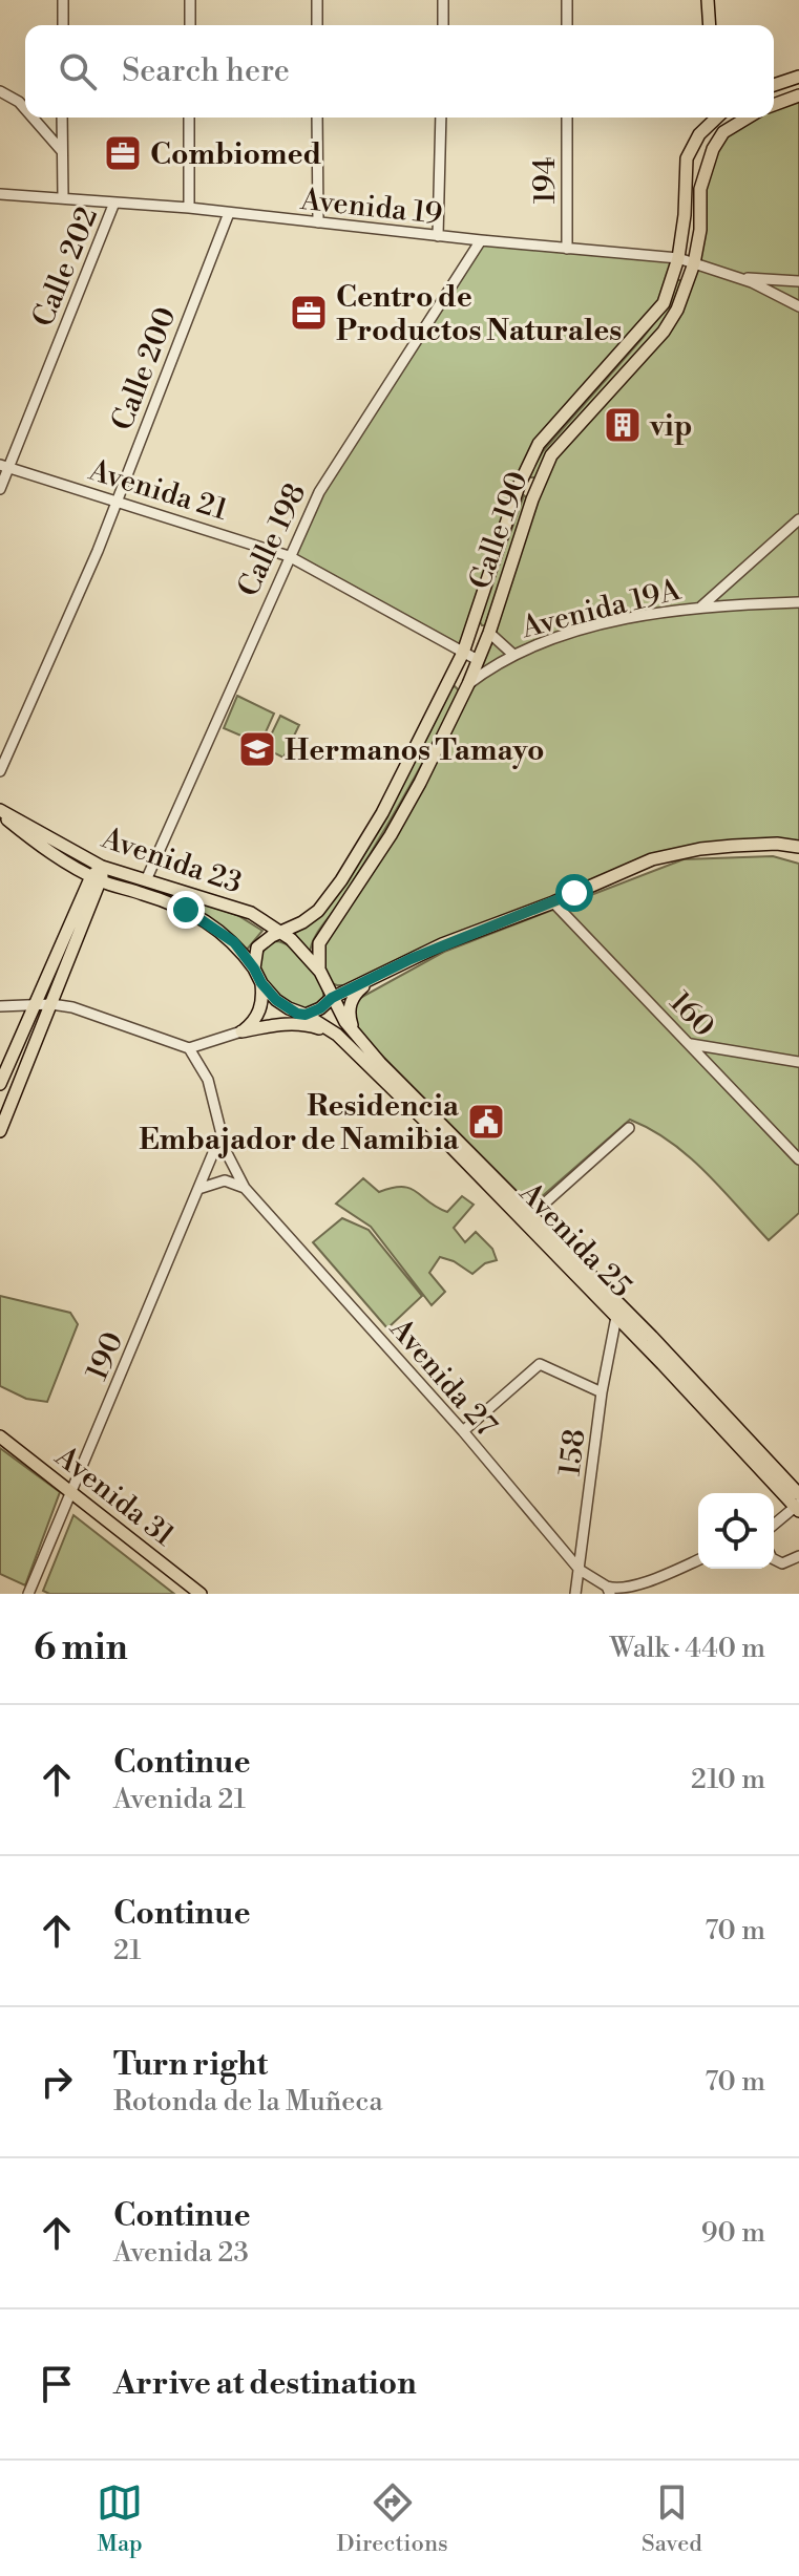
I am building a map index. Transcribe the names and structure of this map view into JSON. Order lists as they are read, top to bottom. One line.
{"streets":{"main road":["Calle 190","Avenida 23","Avenida 25","Avenida 31"],"street":["194","Avenida 19","Calle 202","Calle 200","Avenida 21","Calle 198","Avenida 19A","160","190","Avenida 27","158"]},"crossings":[["194","Avenida 19"],["Avenida 19","Calle 202"],["Avenida 19","Calle 200"],["Avenida 19","Calle 190"],["Avenida 19","Calle 198"],["Calle 202","Avenida 21"],["Calle 200","Avenida 21"],["Avenida 21","Calle 190"],["Avenida 21","Calle 198"],["Calle 190","Avenida 19A"],["Calle 190","Avenida 23"],["Calle 190","Avenida 25"],["Calle 198","Avenida 23"],["Avenida 23","Avenida 25"],["Avenida 25","158"],["190","Avenida 27"],["190","Avenida 31"],["Avenida 27","158"]],"places":{"office":["Combiomed","Centro de Productos Naturales"],"building":["vip"],"school or university":["Hermanos Tamayo"],"public building":["Residencia Embajador de Namibia"]},"page":{"search":"Search here","heading":["6 min","Walk · 440 m"],"list":[["Continue","Avenida 21","210 m"],["Continue","21","70 m"],["Turn right","Rotonda de la Muñeca","70 m"],["Continue","Avenida 23","90 m"],"Arrive at destination"],"nav":["Map","Directions","Saved"]}}
